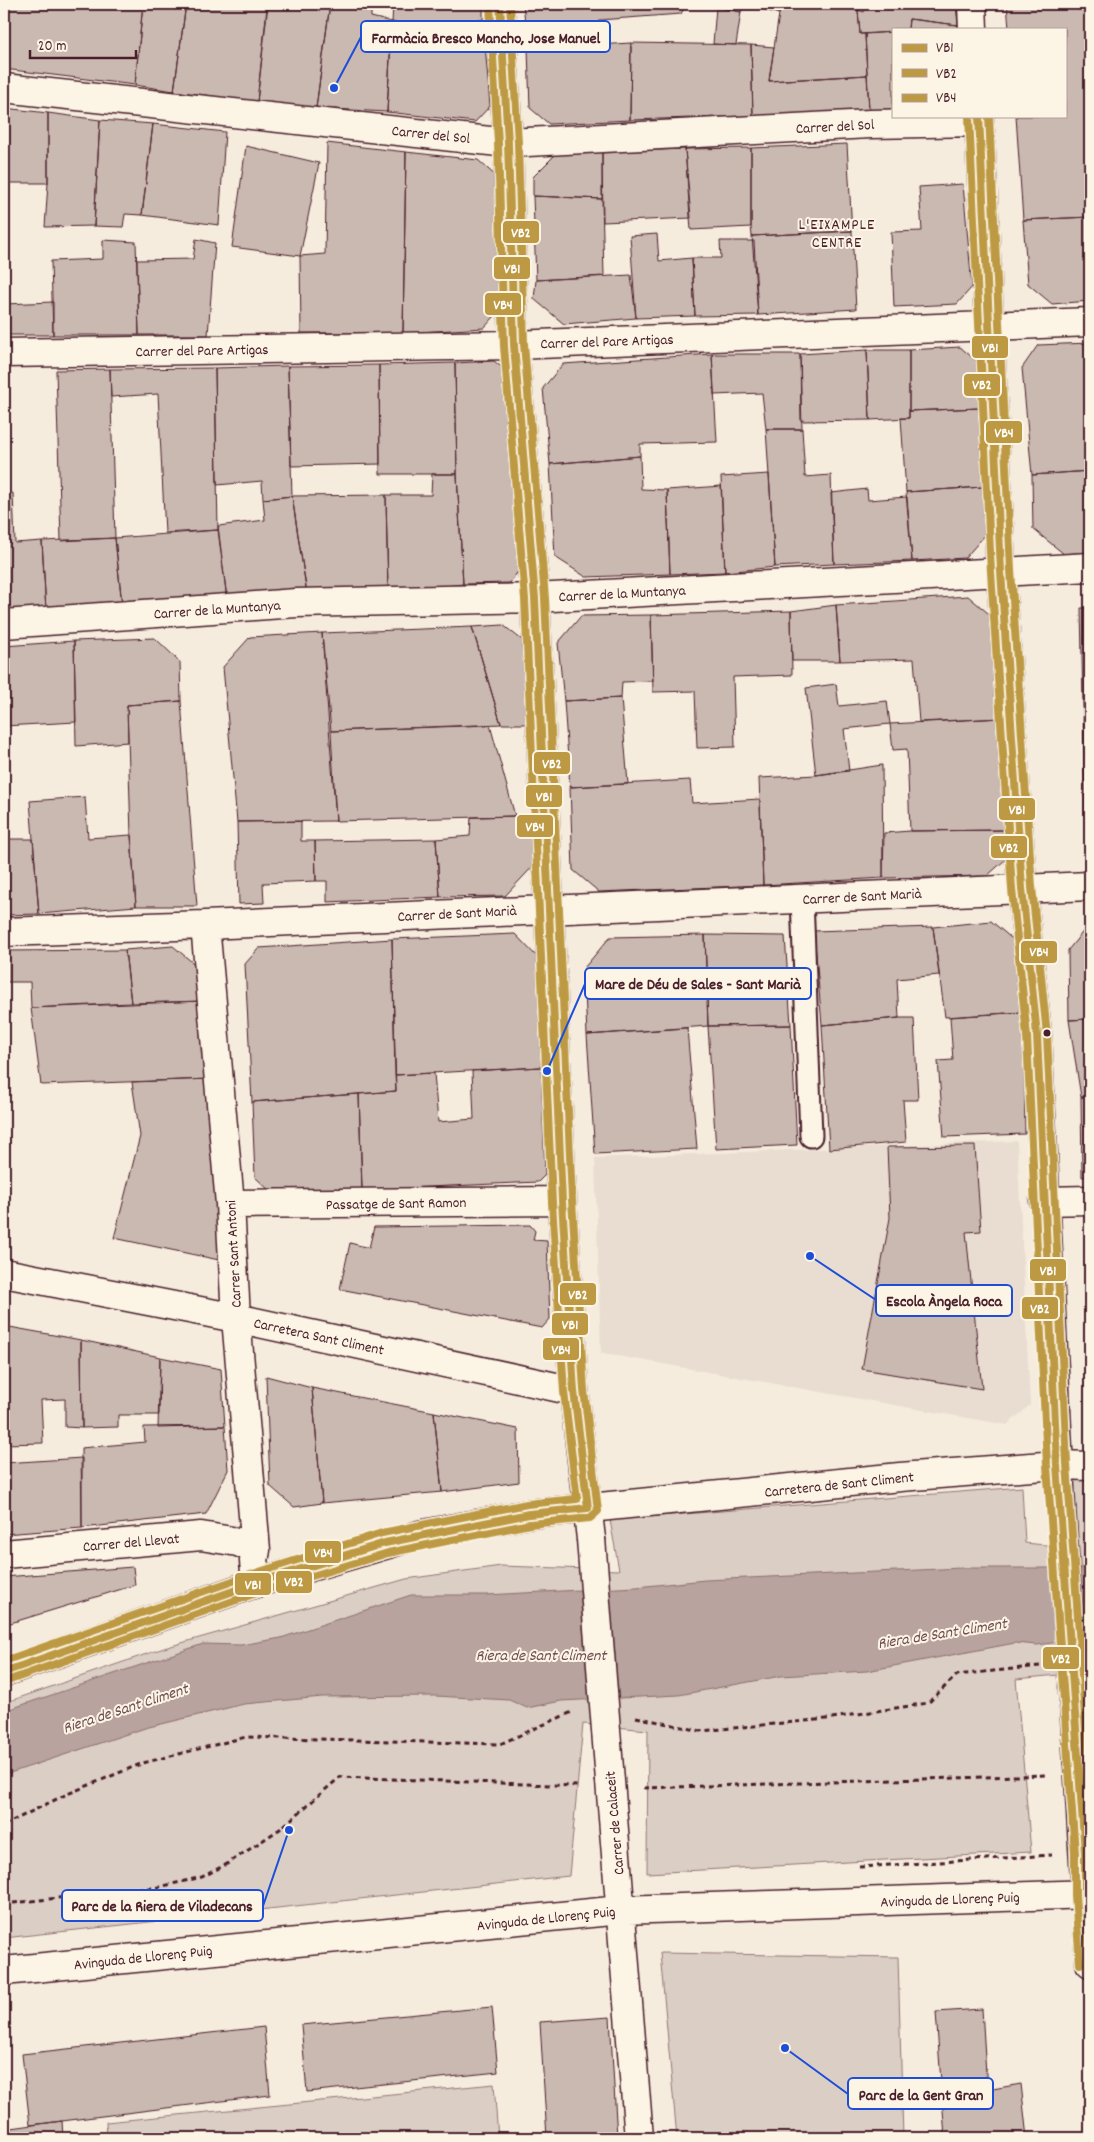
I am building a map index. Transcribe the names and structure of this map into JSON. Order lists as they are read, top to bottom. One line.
{"streets":{"street":["Carrer del Sol","Carrer del Pare Artigas","Carrer de la Muntanya","Carrer de Sant Marià","Passatge de Sant Ramon","Carrer Sant Antoni","Carretera Sant Climent","Carretera de Sant Climent","Carrer del Llevat","Carrer de Calaceit","Avinguda de Llorenç Puig"]},"crossings":[["Carrer del Sol","Carrer de Calaceit"],["Carrer del Pare Artigas","Carrer de Calaceit"],["Carrer de la Muntanya","Carrer de Calaceit"],["Carrer de Sant Marià","Carrer Sant Antoni"],["Carrer de Sant Marià","Carrer de Calaceit"],["Passatge de Sant Ramon","Carrer Sant Antoni"],["Passatge de Sant Ramon","Carrer de Calaceit"],["Carrer Sant Antoni","Carretera Sant Climent"],["Carrer Sant Antoni","Carretera de Sant Climent"],["Carrer Sant Antoni","Carrer del Llevat"],["Carretera Sant Climent","Carrer de Calaceit"],["Carretera de Sant Climent","Carrer de Calaceit"],["Carrer de Calaceit","Avinguda de Llorenç Puig"]],"districts":["L'EIXAMPLE CENTRE"],"water":["Riera de Sant Climent"],"places":["Farmàcia Bresco Mancho, Jose Manuel","Mare de Déu de Sales - Sant Marià","Escola Àngela Roca","Parc de la Riera de Viladecans","Parc de la Gent Gran"],"lines":["transit line VB1","transit line VB2","transit line VB4"],"legend":["VB1","VB2","VB4"],"scale_bar":"20 m"}
